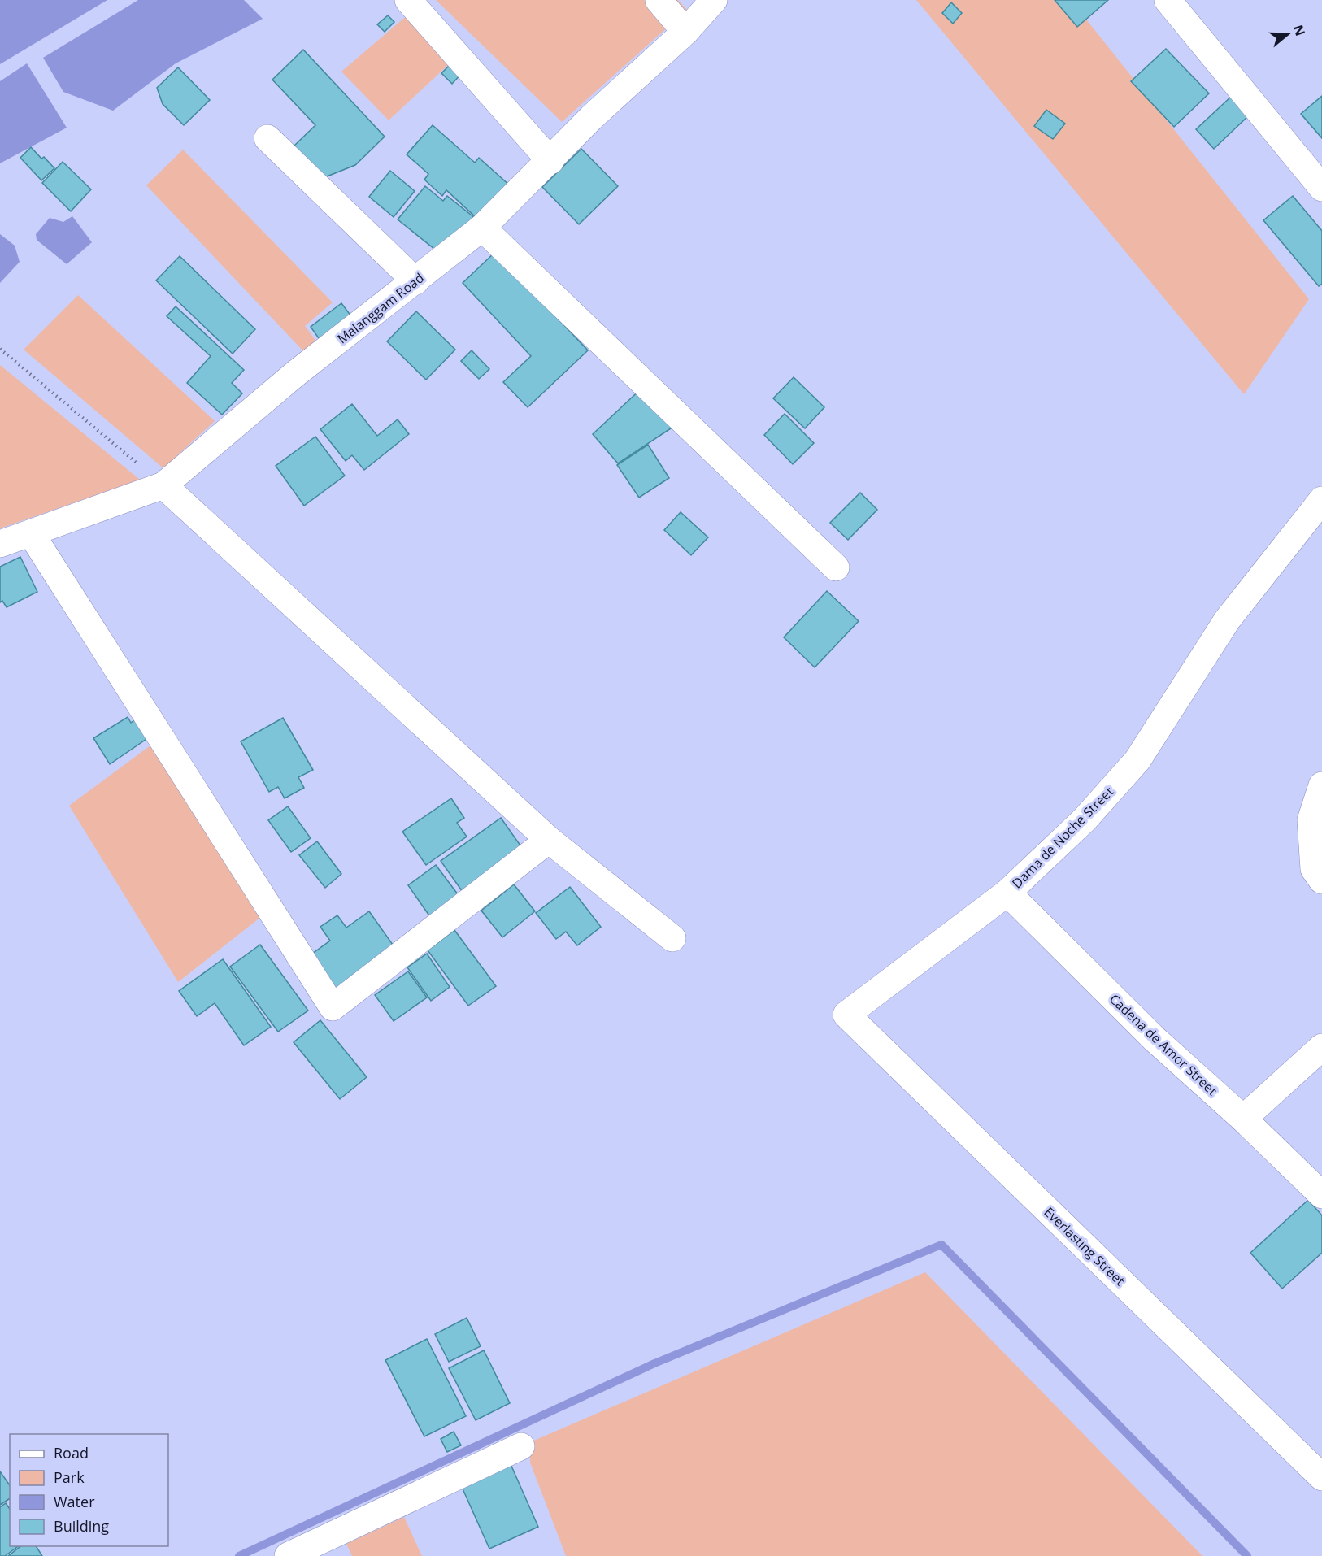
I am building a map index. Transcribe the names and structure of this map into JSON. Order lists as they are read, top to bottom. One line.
{"streets":{"street":["Malanggam Road","Dama de Noche Street","Cadena de Amor Street","Everlasting Street"]},"crossings":[["Dama de Noche Street","Cadena de Amor Street"],["Dama de Noche Street","Everlasting Street"]],"legend":["Road","Park","Water","Building"],"north":"right"}
